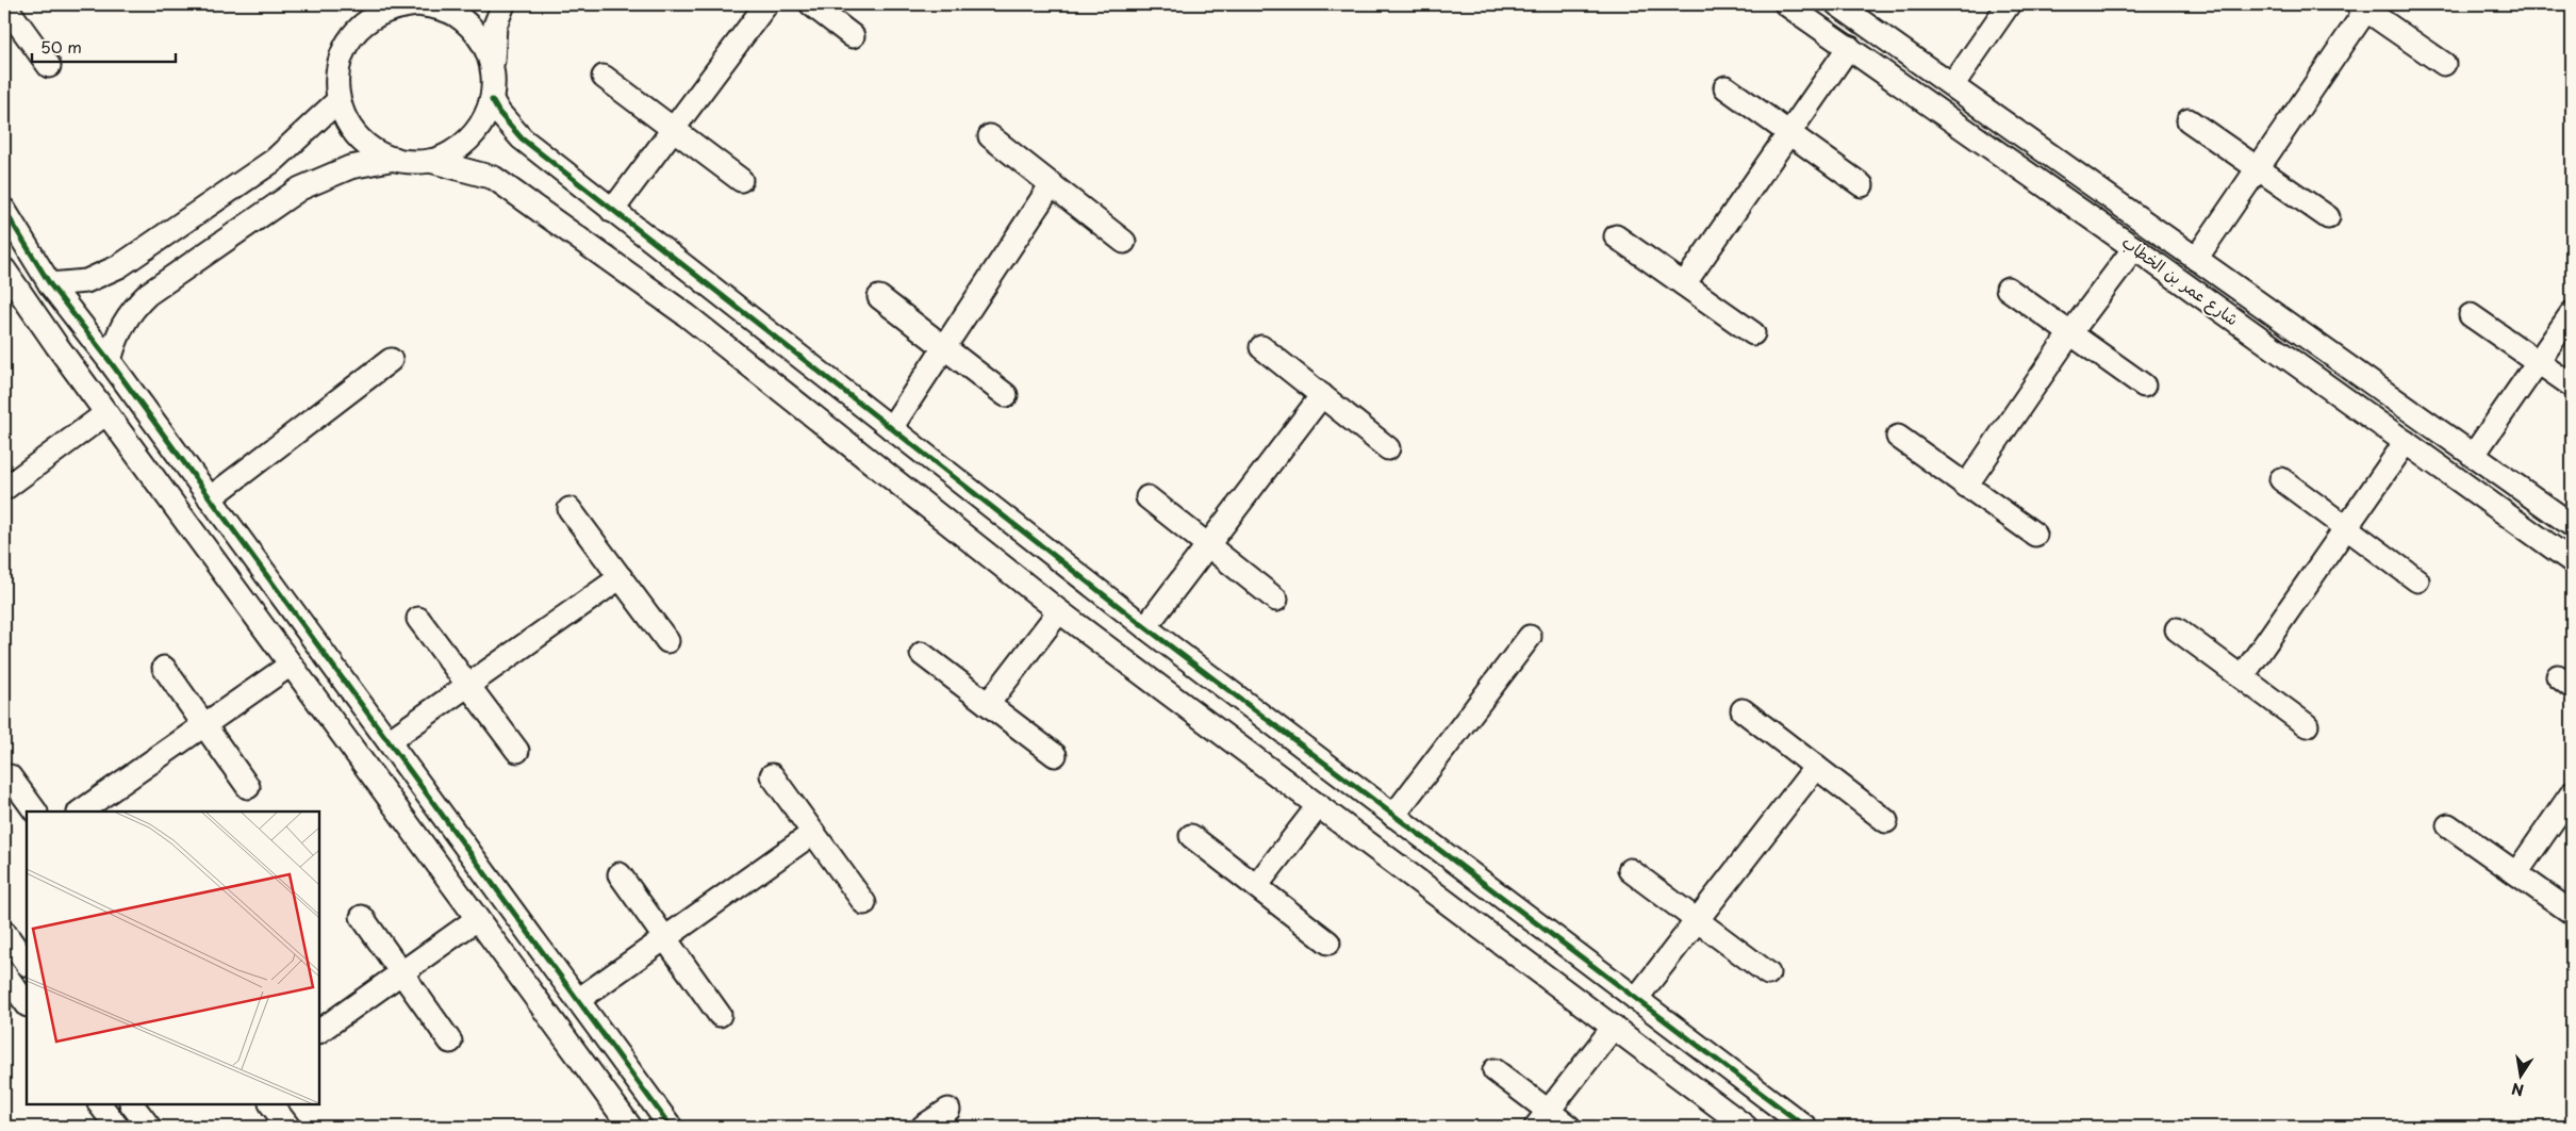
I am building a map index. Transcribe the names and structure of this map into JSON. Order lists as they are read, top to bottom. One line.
{"streets":{"street":["شارع عمر بن الخطاب"]},"scale_bar":"50 m","north":"bottom"}
